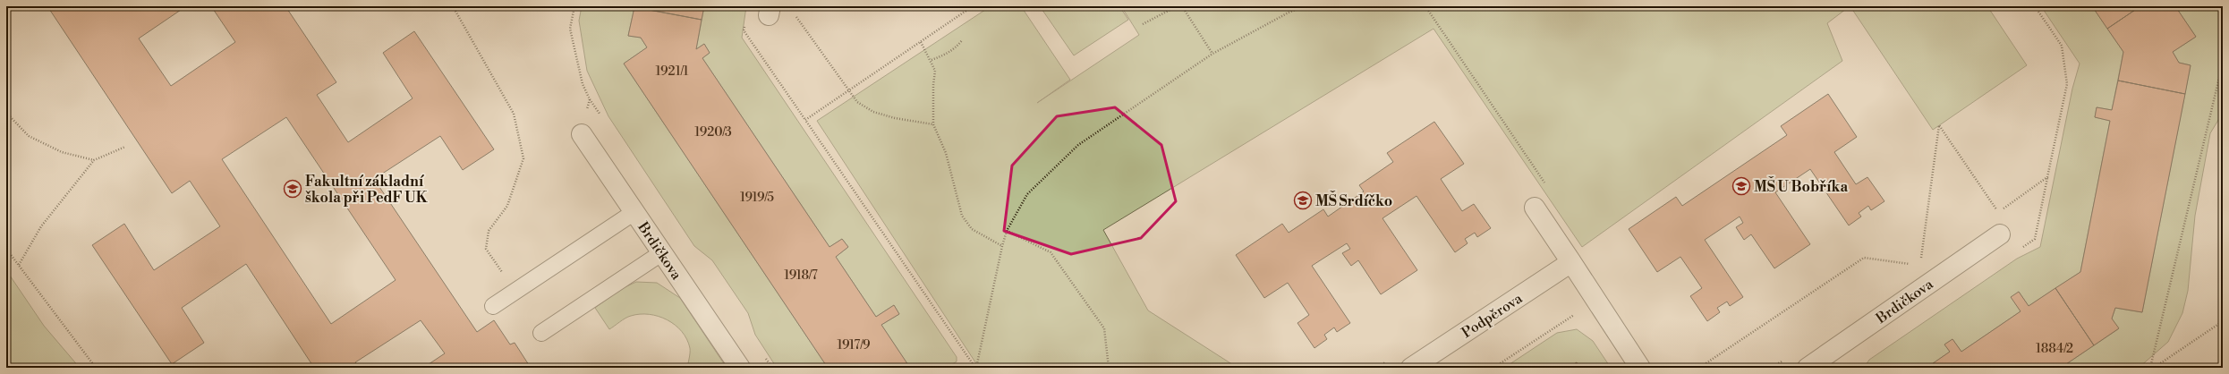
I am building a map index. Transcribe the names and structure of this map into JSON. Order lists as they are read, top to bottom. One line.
{"streets":{"street":["Brdičkova","Podpěrova"]},"places":{"school or university":["MŠ U Bobříka","Fakultní základní škola při PedF UK","MŠ Srdíčko"]},"house_numbers":["1921/1","1920/3","1919/5","1918/7","1917/9","1884/2"]}
